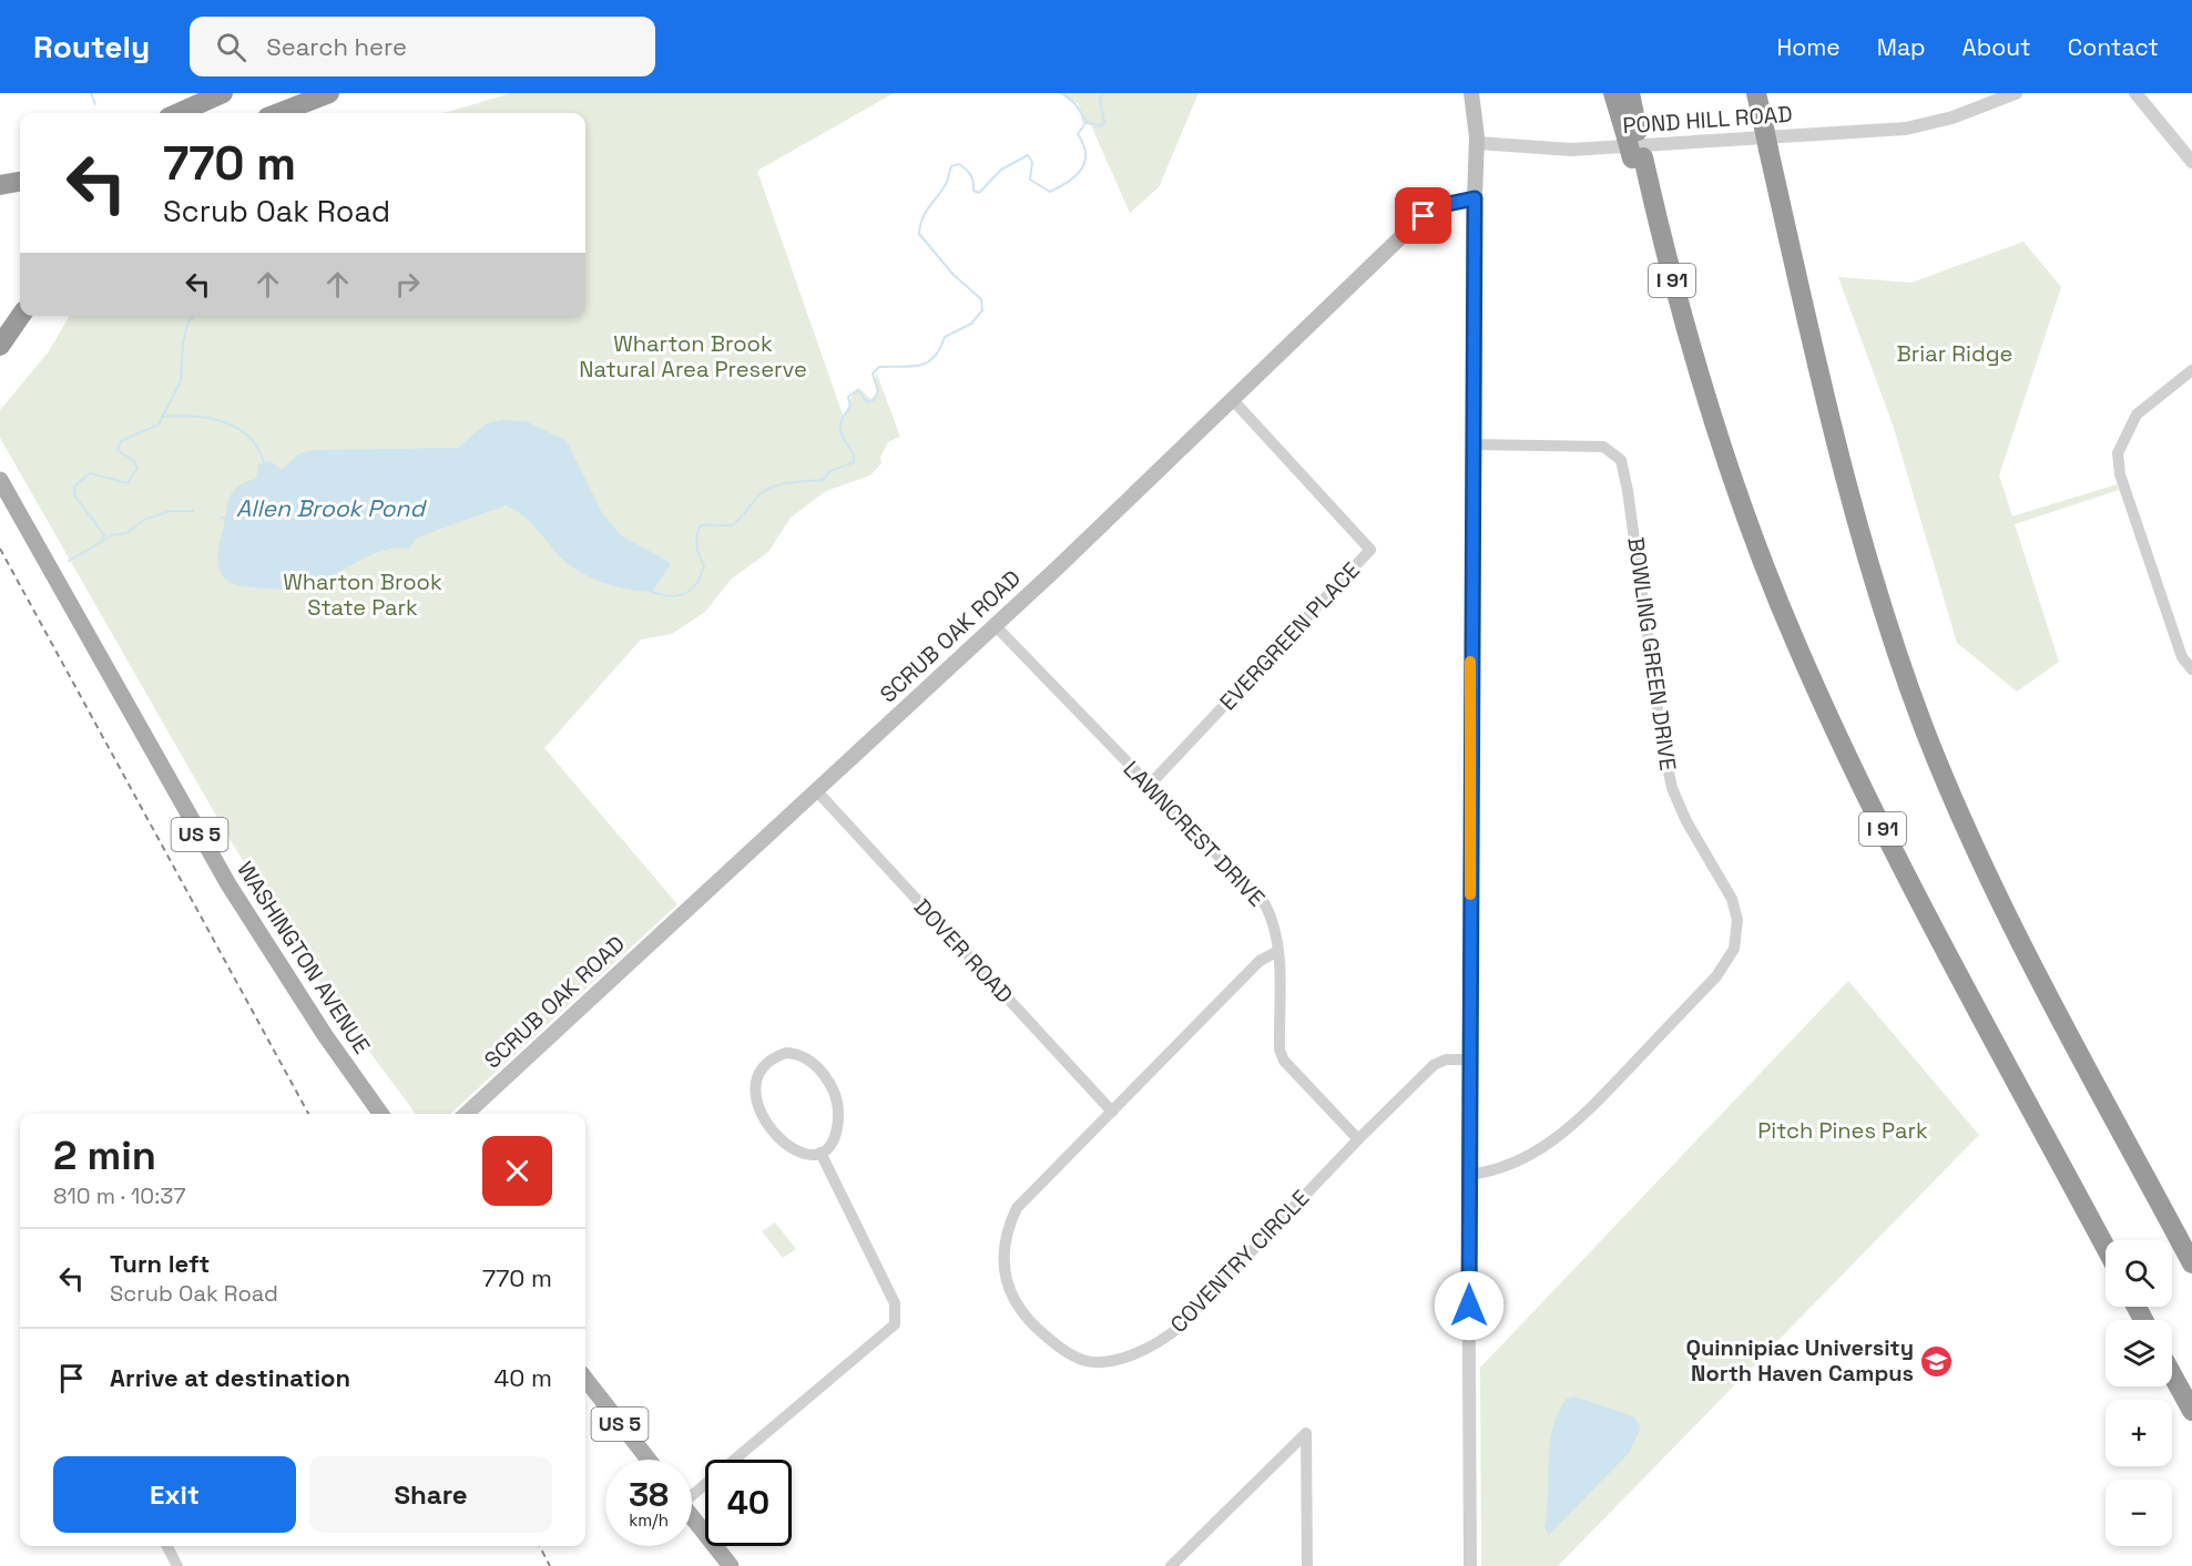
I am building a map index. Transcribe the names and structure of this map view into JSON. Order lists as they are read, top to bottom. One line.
{"streets":{"highway":["I 91"],"main road":["SCRUB OAK ROAD","US 5","WASHINGTON AVENUE"],"street":["POND HILL ROAD","EVERGREEN PLACE","BOWLING GREEN DRIVE","LAWNCREST DRIVE","DOVER ROAD","COVENTRY CIRCLE"]},"crossings":[["SCRUB OAK ROAD","EVERGREEN PLACE"],["SCRUB OAK ROAD","LAWNCREST DRIVE"],["SCRUB OAK ROAD","DOVER ROAD"],["EVERGREEN PLACE","LAWNCREST DRIVE"],["LAWNCREST DRIVE","COVENTRY CIRCLE"],["DOVER ROAD","COVENTRY CIRCLE"]],"water":["Allen Brook Pond"],"parks":["Wharton Brook Natural Area Preserve","Briar Ridge","Wharton Brook State Park","Pitch Pines Park"],"places":{"school or university":["Quinnipiac University North Haven Campus"]},"page":{"header":"Routely","search":"Search here","nav":["Home","Map","About","Contact"],"turn":["770 m","Scrub Oak Road"],"heading":["2 min","810 m · 10:37"],"list":[{"name":"Turn left","note":"Scrub Oak Road","value":"770 m"},{"name":"Arrive at destination","value":"40 m"}],"map_buttons":["+","−"],"buttons":["Exit","Share"],"speed":"38 km/h","limit":"40"}}
